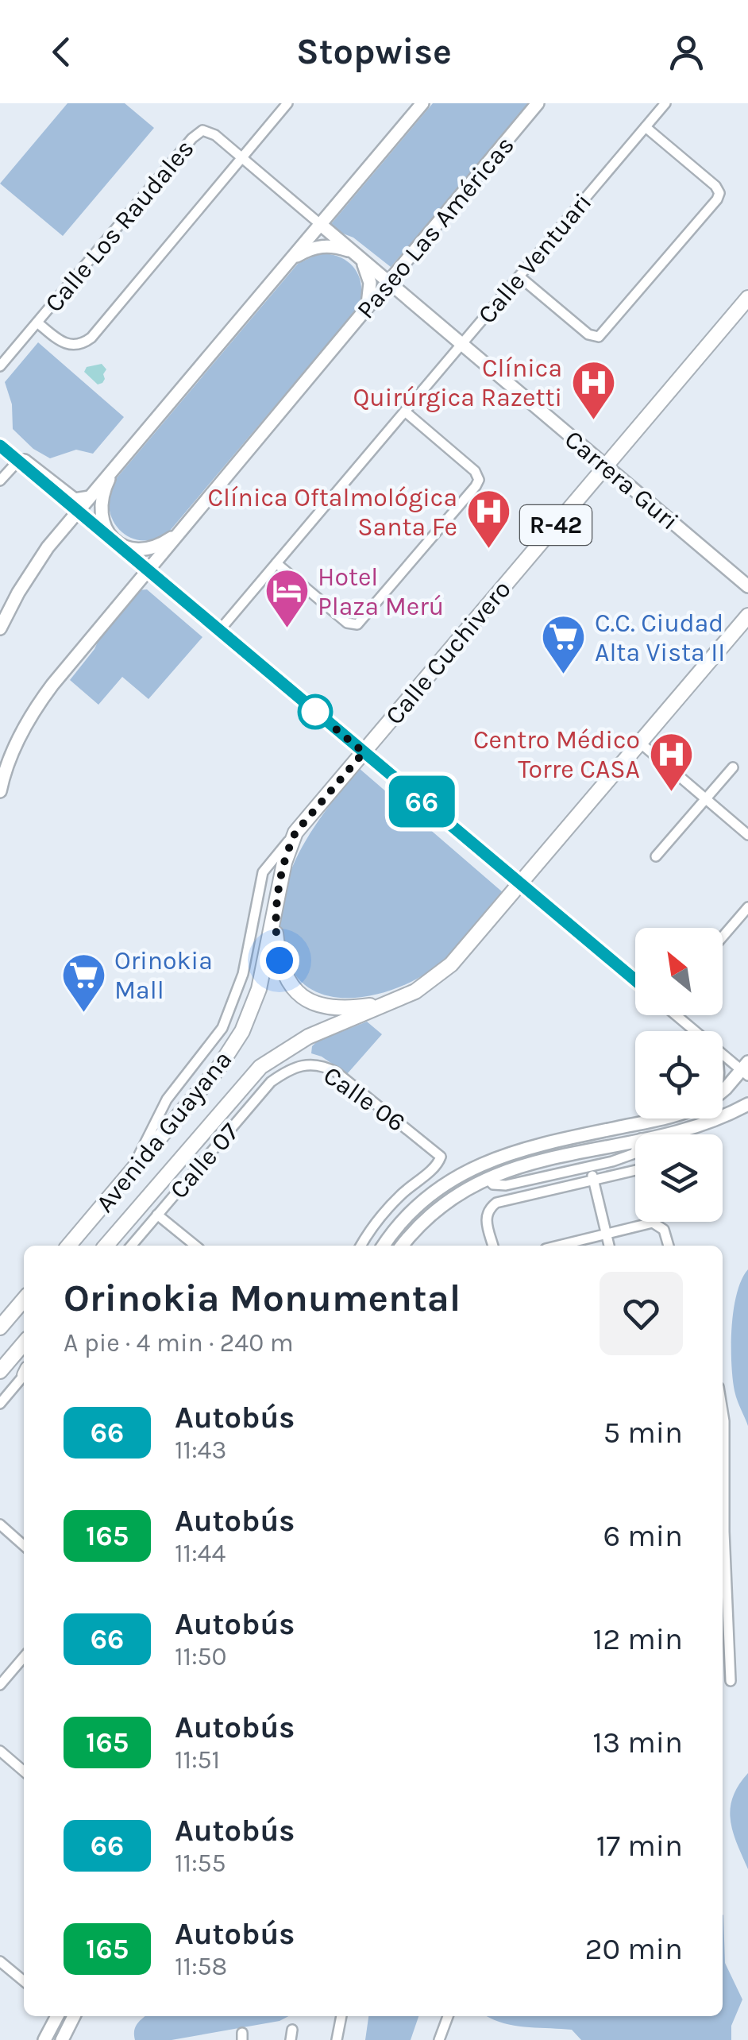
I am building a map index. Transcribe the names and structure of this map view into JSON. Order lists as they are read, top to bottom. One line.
{"streets":{"main road":["Paseo Las Américas","Carrera Guri","R-42","Calle Cuchivero","Avenida Guayana"],"street":["Calle Los Raudales","Calle Ventuari","Calle 06","Calle 07"]},"crossings":[["Calle Los Raudales","Carrera Guri"],["Paseo Las Américas","Carrera Guri"],["Calle Ventuari","Carrera Guri"],["Carrera Guri","Calle Cuchivero"],["Calle Cuchivero","Avenida Guayana"],["Calle 06","Calle 07"]],"places":{"hospital":["Clínica Quirúrgica Razetti","Clínica Oftalmológica Santa Fe","Centro Médico Torre CASA"],"hotel":["Hotel Plaza Merú"],"supermarket":["C.C. Ciudad Alta Vista II","Orinokia Mall"]},"lines":["bus line 66"],"north":"top left","page":{"header":"Stopwise","on_map":"66","heading":["Orinokia Monumental","A pie · 4 min · 240 m"],"list":[{"mark":"66","name":"Autobús","note":"11:43","value":"5 min"},{"mark":"165","name":"Autobús","note":"11:44","value":"6 min"},{"mark":"66","name":"Autobús","note":"11:50","value":"12 min"},{"mark":"165","name":"Autobús","note":"11:51","value":"13 min"},{"mark":"66","name":"Autobús","note":"11:55","value":"17 min"},{"mark":"165","name":"Autobús","note":"11:58","value":"20 min"}]}}
